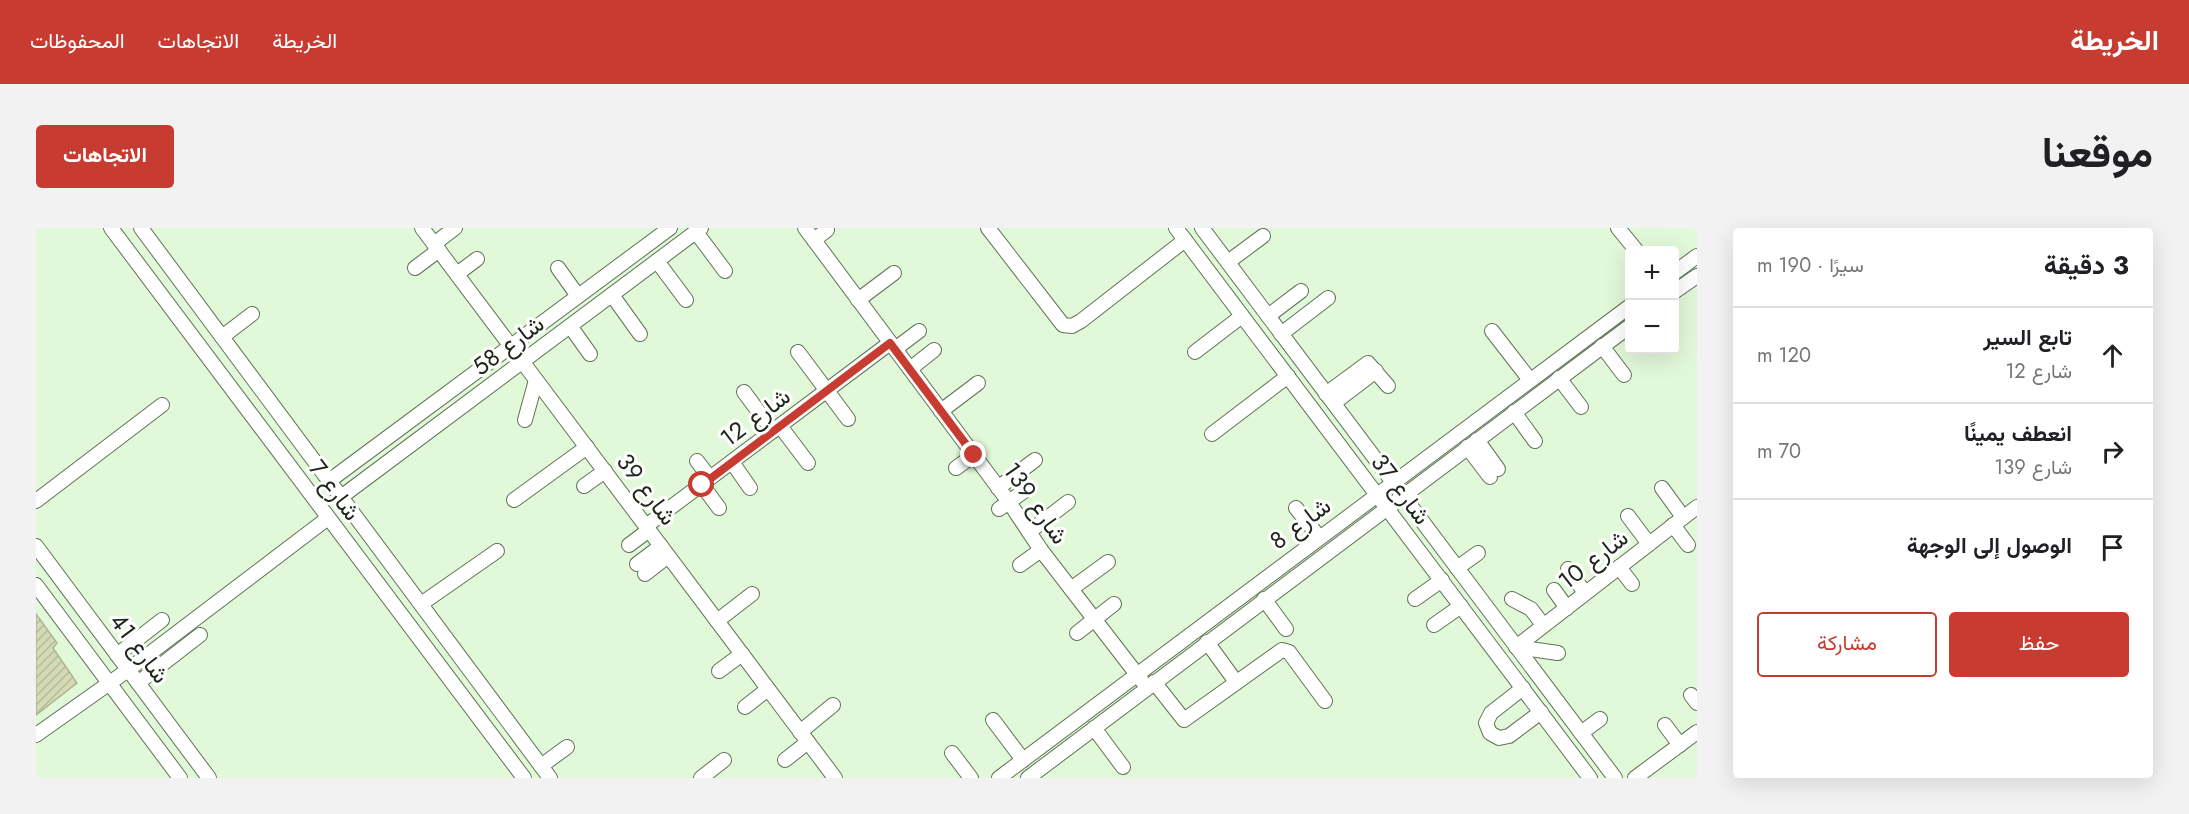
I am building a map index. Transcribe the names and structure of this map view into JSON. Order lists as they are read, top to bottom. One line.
{"streets":{"street":["شارع 58","شارع 12","شارع 39","شارع 37","شارع 7","شارع 139","شارع 8","شارع 10","شارع 41"]},"crossings":[["شارع 58","شارع 39"],["شارع 58","شارع 7"],["شارع 12","شارع 39"],["شارع 12","شارع 139"],["شارع 37","شارع 8"],["شارع 37","شارع 10"],["شارع 139","شارع 8"]],"page":{"header":"الخريطة","nav":["الخريطة","الاتجاهات","المحفوظات"],"title":"موقعنا","buttons":["الاتجاهات",["حفظ","مشاركة"]],"heading":["3 دقيقة","سيرًا · 190 m"],"map_buttons":["+","−"],"list":[["تابع السير","شارع 12","120 m"],["انعطف يمينًا","شارع 139","70 m"],"الوصول إلى الوجهة"]}}
